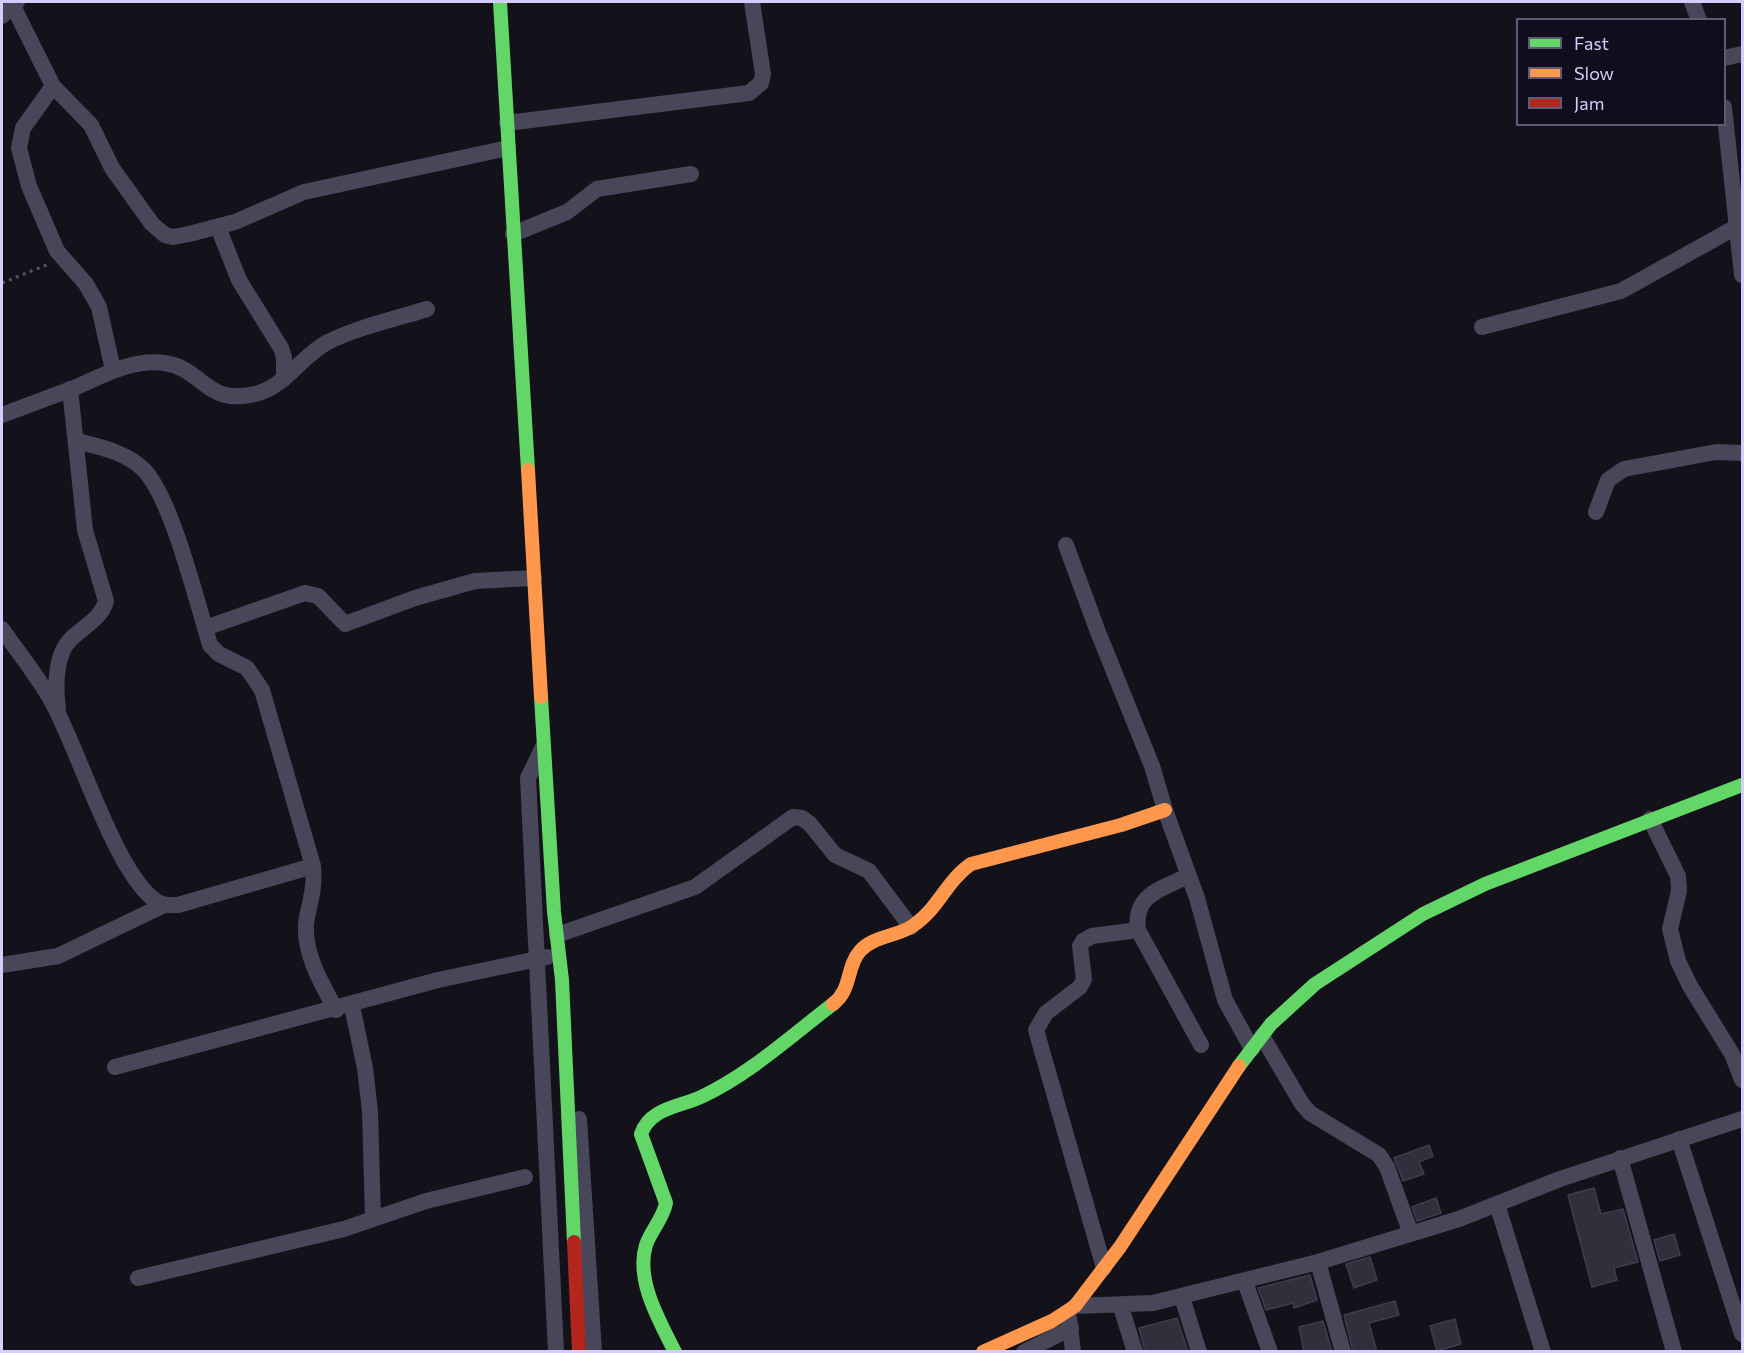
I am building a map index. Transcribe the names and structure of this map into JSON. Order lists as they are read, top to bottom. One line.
{"legend":["Fast","Slow","Jam"]}
